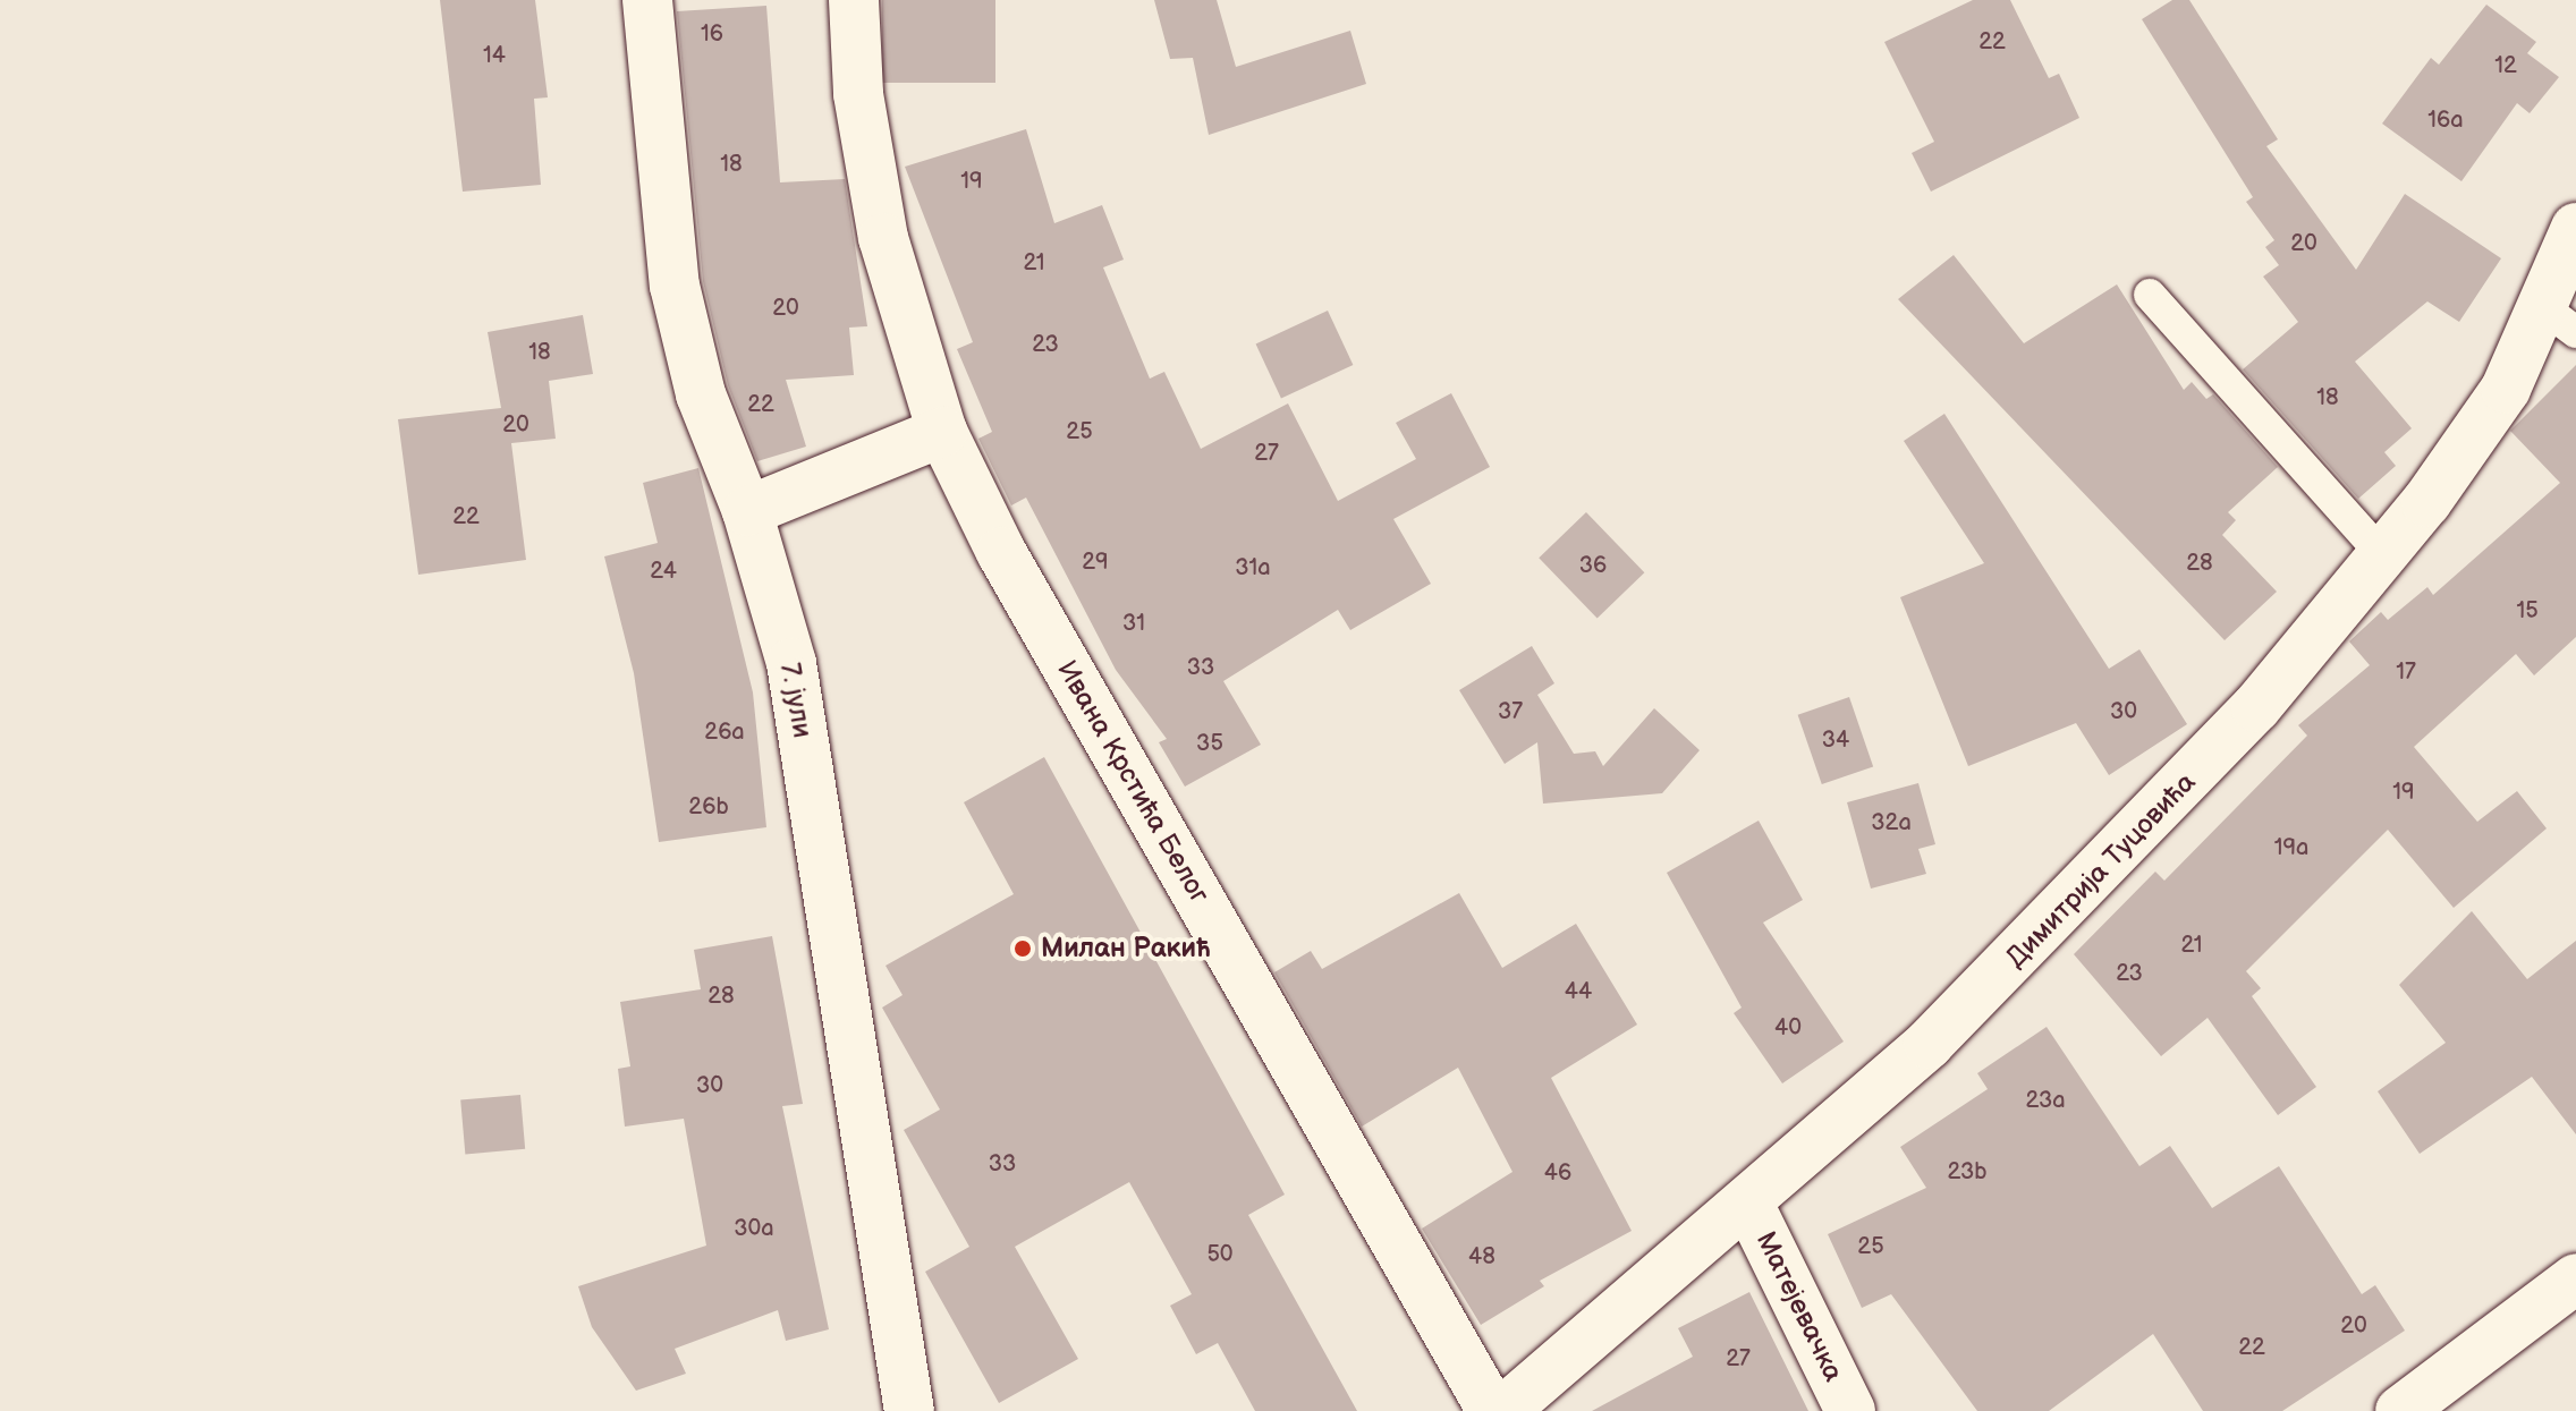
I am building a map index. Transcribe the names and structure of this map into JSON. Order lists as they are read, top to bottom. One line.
{"streets":{"street":["7. јули","Ивана Крстића Белог","Димитрија Туцовића","Матејевачка"]},"crossings":[["Димитрија Туцовића","Матејевачка"]],"places":["Милан Ракић"],"house_numbers":["16","22","14","12","16a","18","19","20","21","20","23","18","18","22","20","25","27","22","29","28","36","31a","24","15","31","33","17","37","30","26a","34","35","19","26b","32a","19a","21","23","44","28","40","30","23a","33","23b","46","30a","25","50","48","20","22","27"]}
